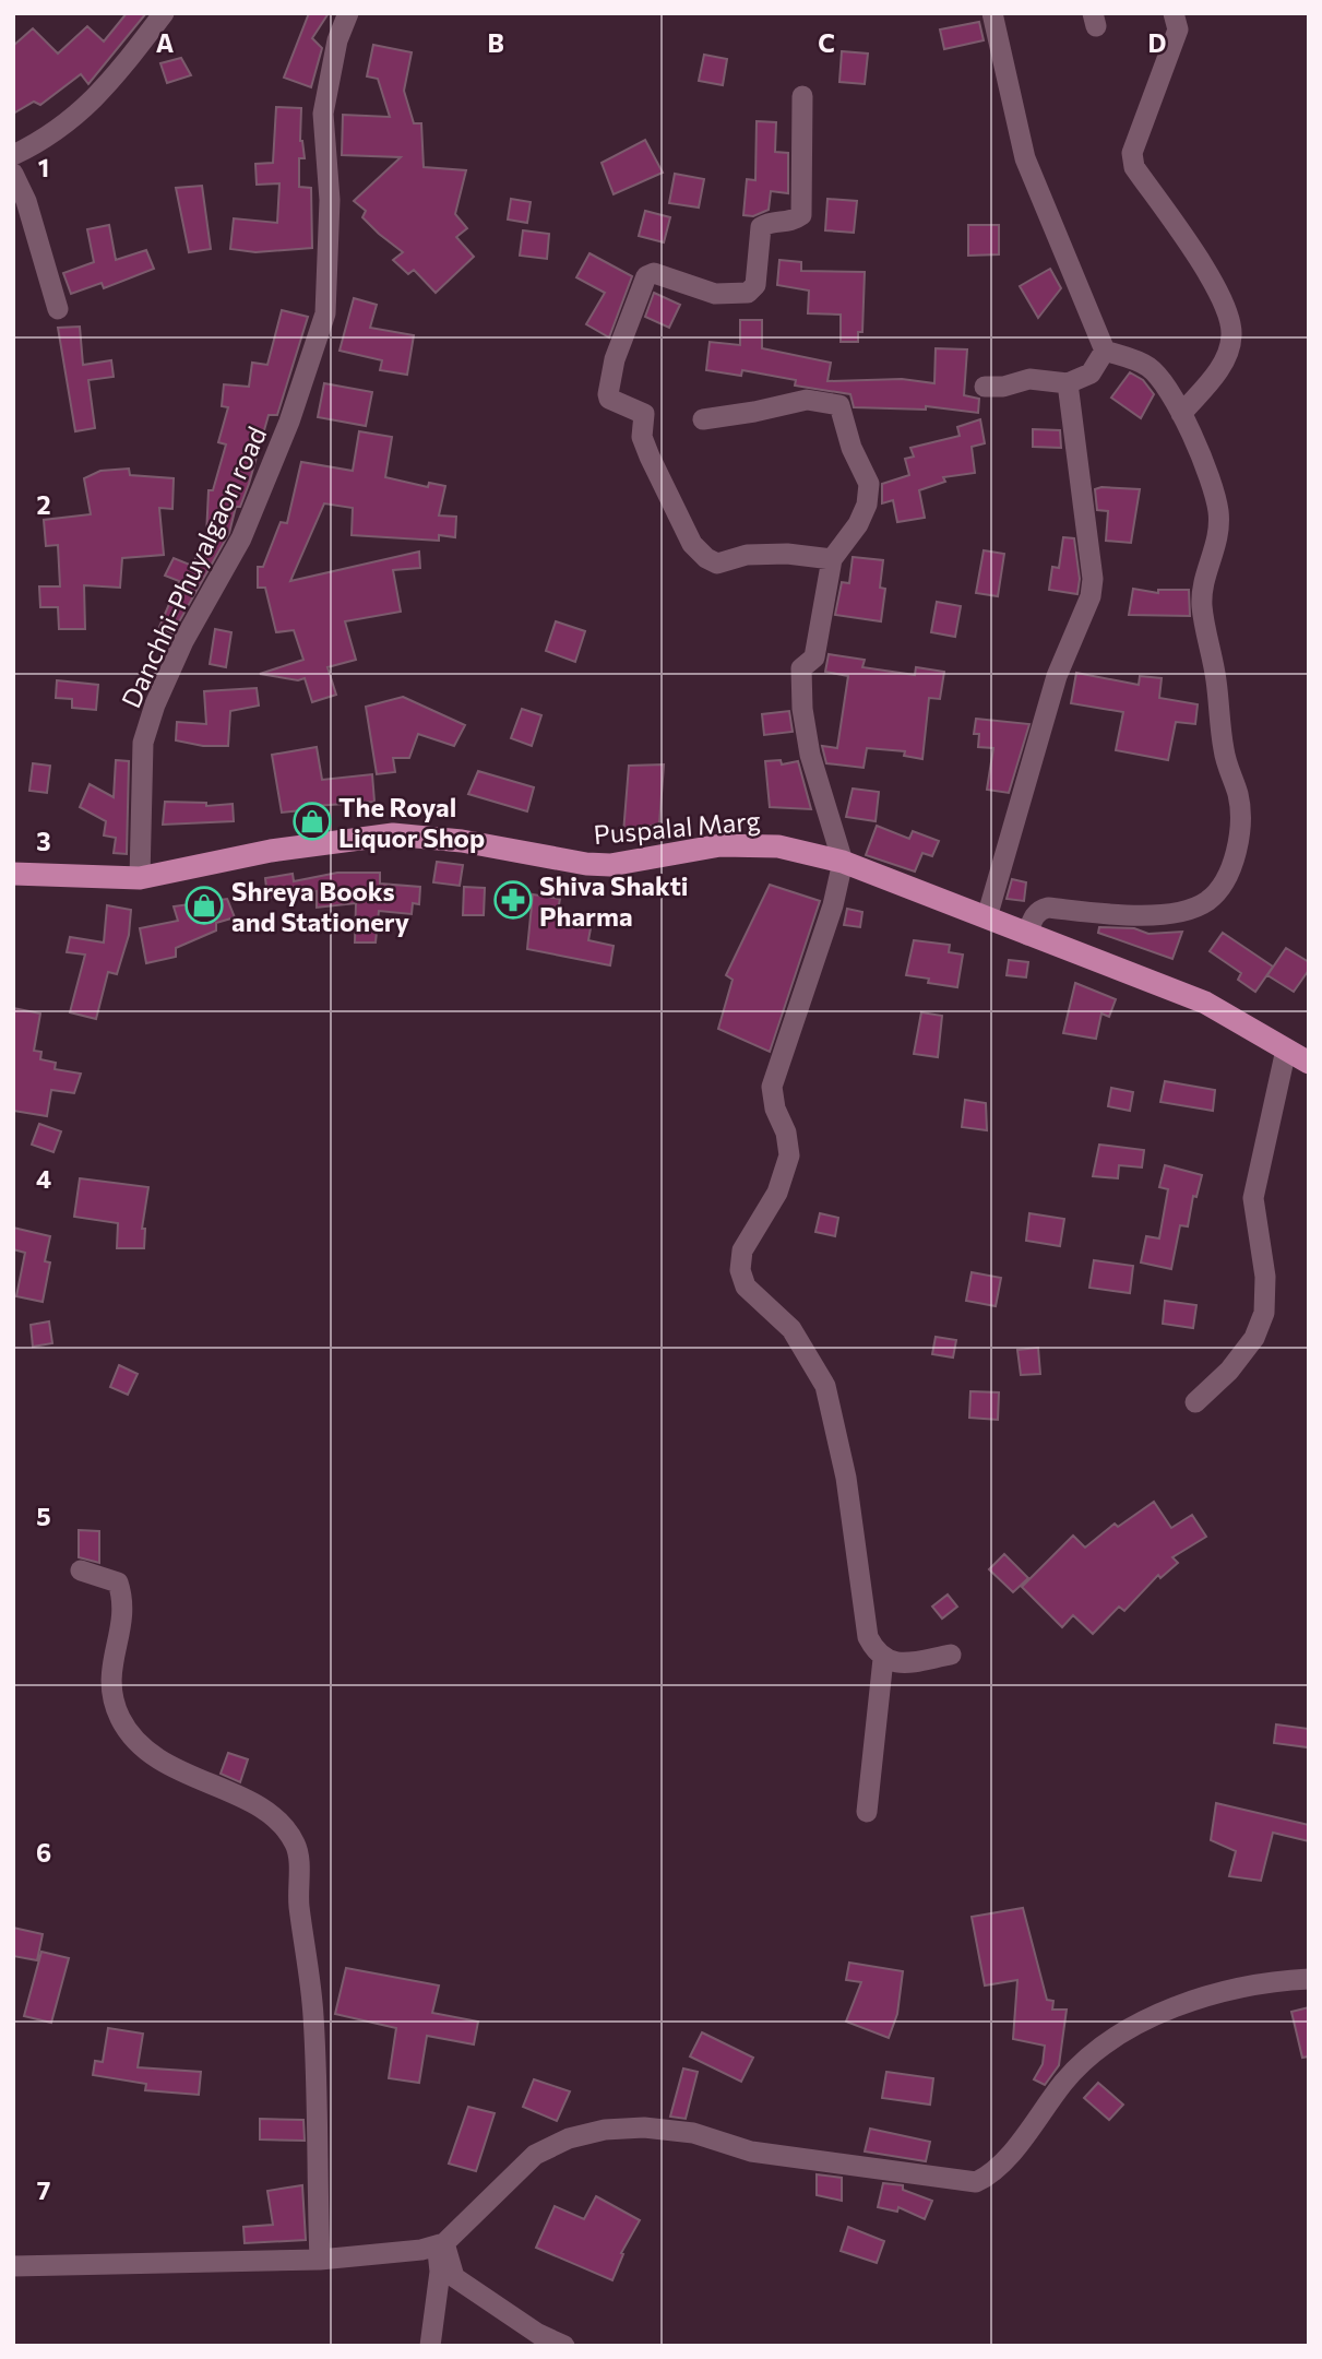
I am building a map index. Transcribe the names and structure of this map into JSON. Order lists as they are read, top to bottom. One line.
{"streets":{"main road":["Puspalal Marg"],"street":["Danchhi-Phuyalgaon road"]},"crossings":[["Danchhi-Phuyalgaon road","Puspalal Marg"]],"places":{"shop":["The Royal Liquor Shop","Shreya Books and Stationery"],"pharmacy":["Shiva Shakti Pharma"]},"grid":{"columns":["A","B","C","D"],"rows":["1","2","3","4","5","6","7"]}}
